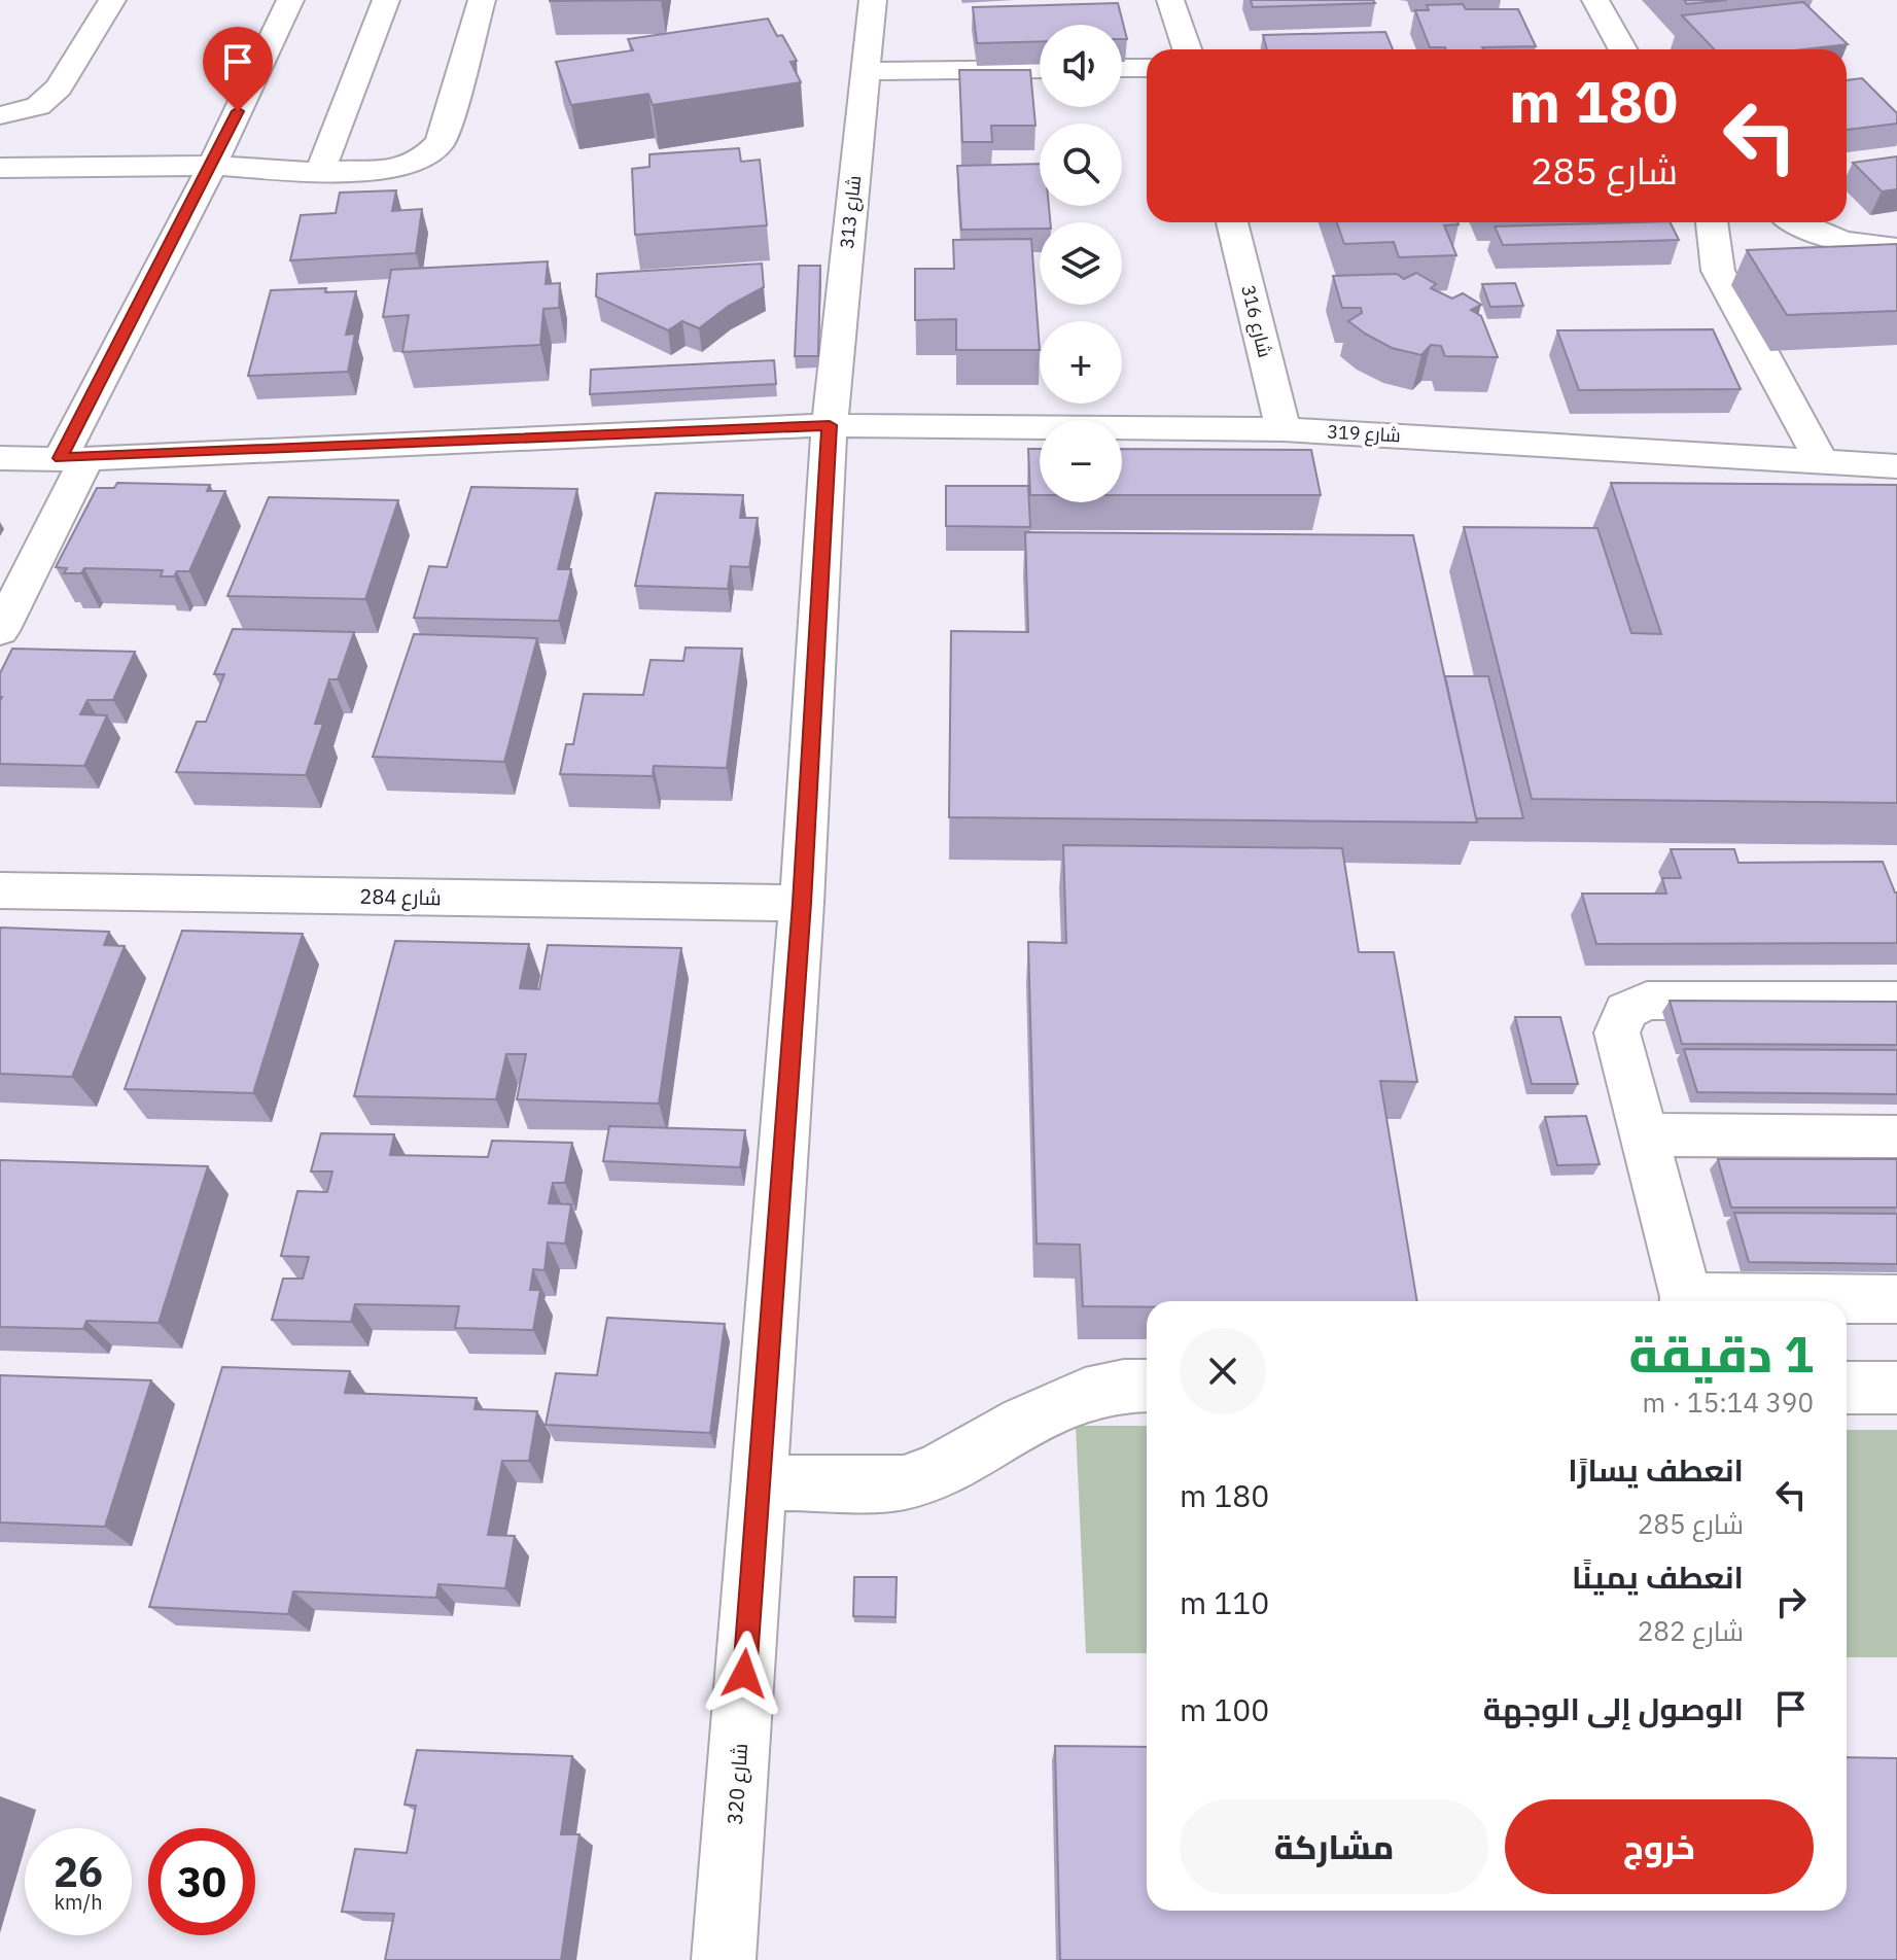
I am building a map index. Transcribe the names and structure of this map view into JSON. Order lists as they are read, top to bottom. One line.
{"streets":{"street":["شارع 313","شارع 316","شارع 319","شارع 284","شارع 320"]},"crossings":[["شارع 313","شارع 319"],["شارع 313","شارع 320"],["شارع 316","شارع 319"],["شارع 319","شارع 320"],["شارع 284","شارع 320"]],"page":{"map_buttons":["+","−"],"turn":["180 m","شارع 285"],"heading":["1 دقيقة","390 m · 15:14"],"list":[{"name":"انعطف يسارًا","note":"شارع 285","value":"180 m"},{"name":"انعطف يمينًا","note":"شارع 282","value":"110 m"},{"name":"الوصول إلى الوجهة","value":"100 m"}],"buttons":["خروج","مشاركة"],"speed":"26 km/h","limit":"30"}}
